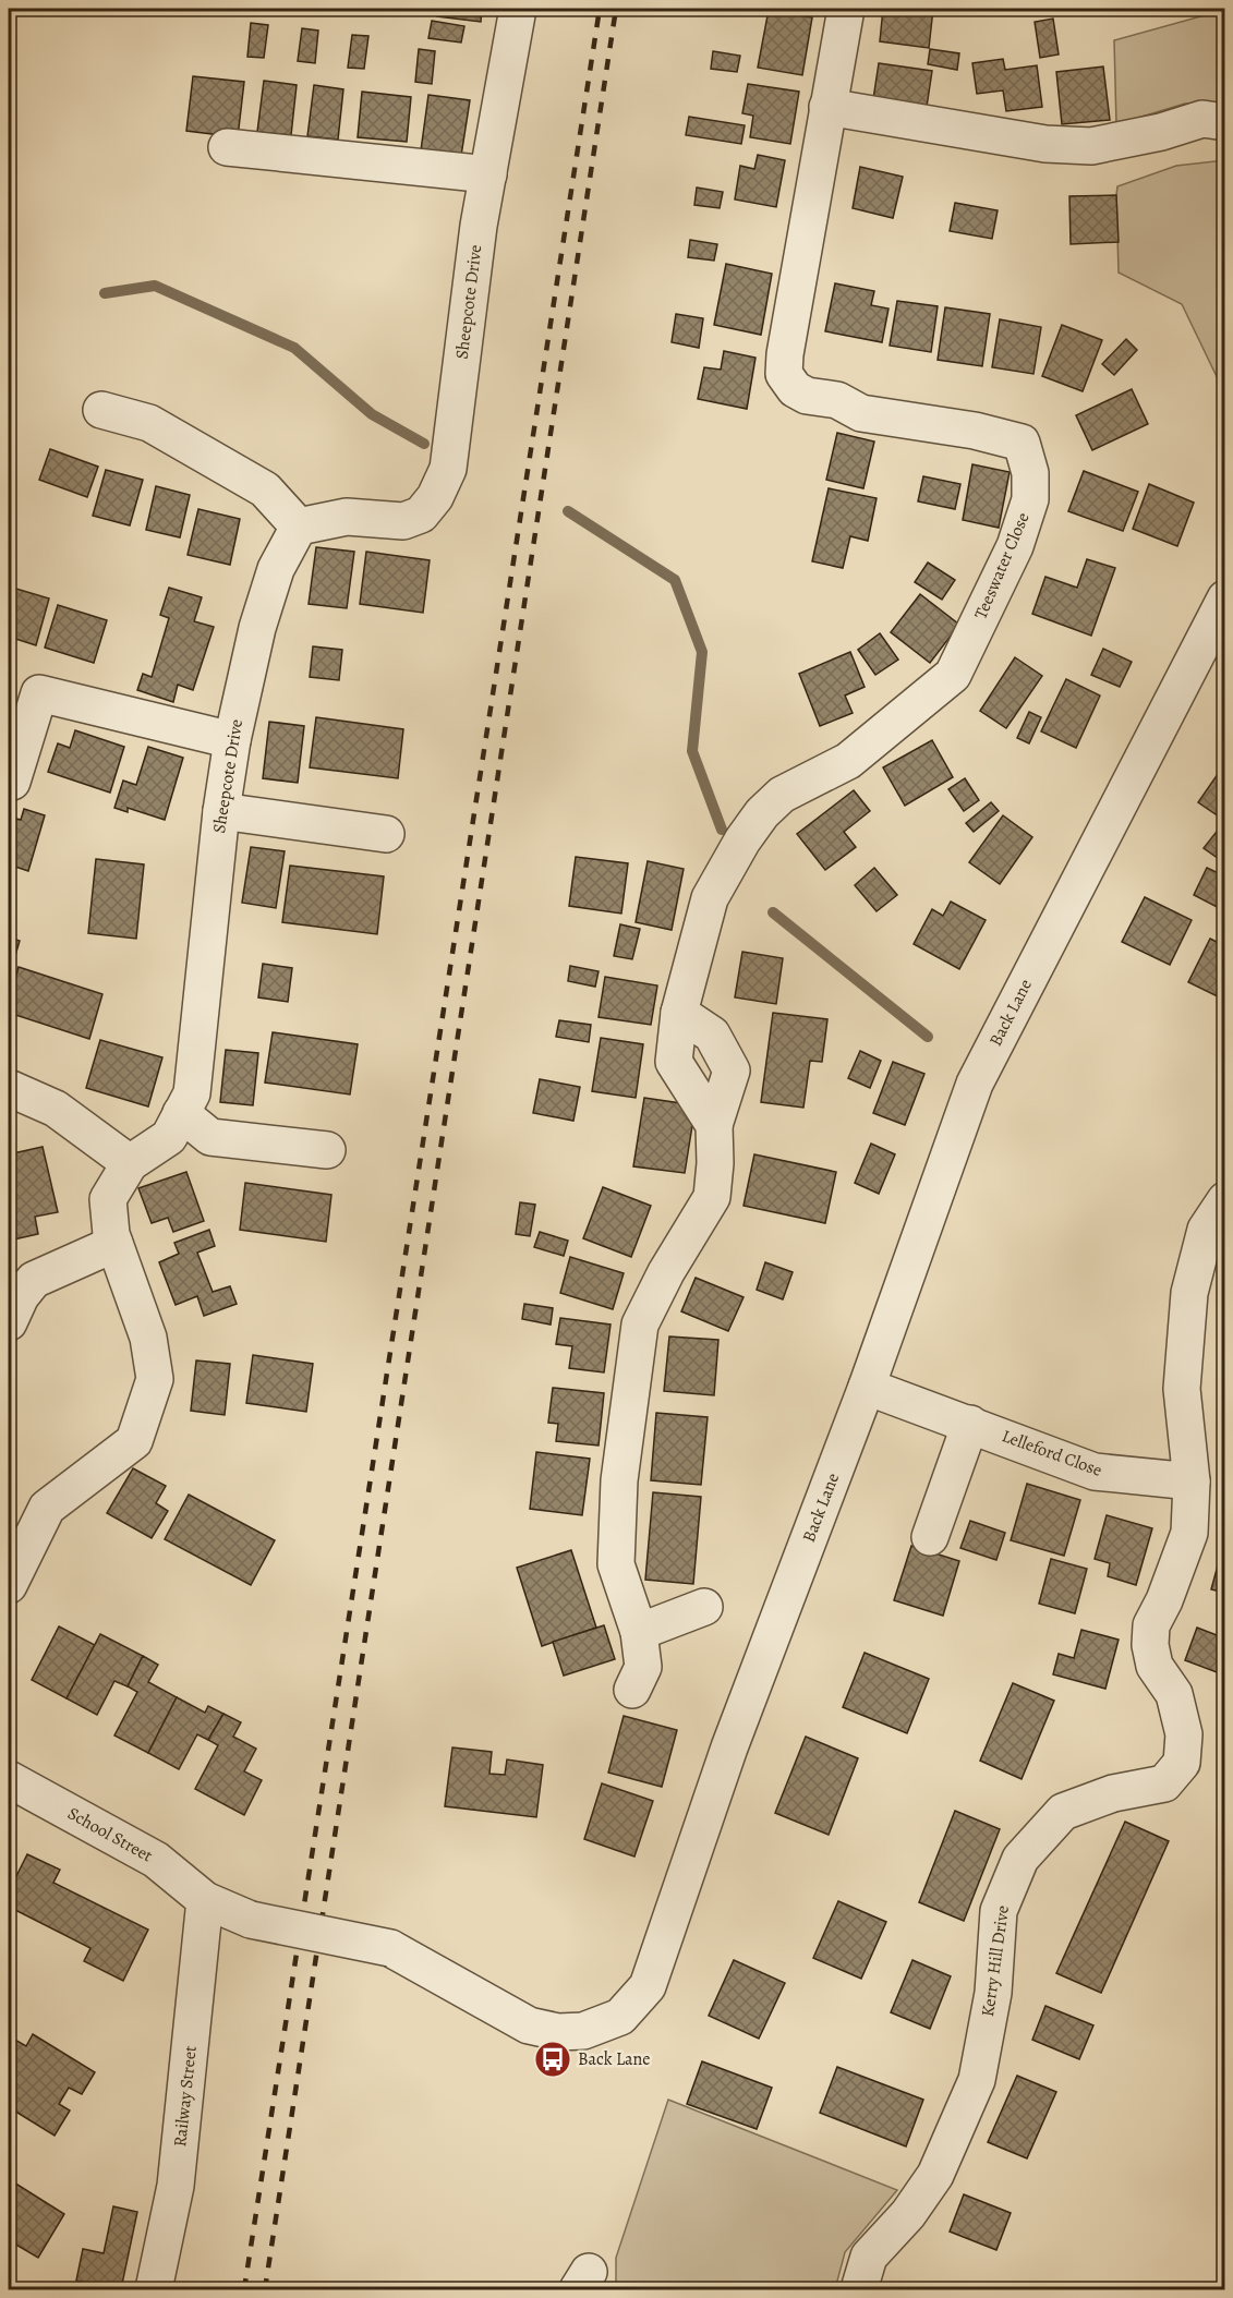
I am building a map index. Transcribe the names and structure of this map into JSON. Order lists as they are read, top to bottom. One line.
{"streets":{"street":["Sheepcote Drive","Teeswater Close","Back Lane","Lelleford Close","School Street","Kerry Hill Drive","Railway Street"]},"crossings":[["Back Lane","Lelleford Close"],["Back Lane","School Street"],["Back Lane","Railway Street"],["Lelleford Close","Kerry Hill Drive"],["School Street","Railway Street"]],"places":{"bus stop":["Back Lane"]}}
